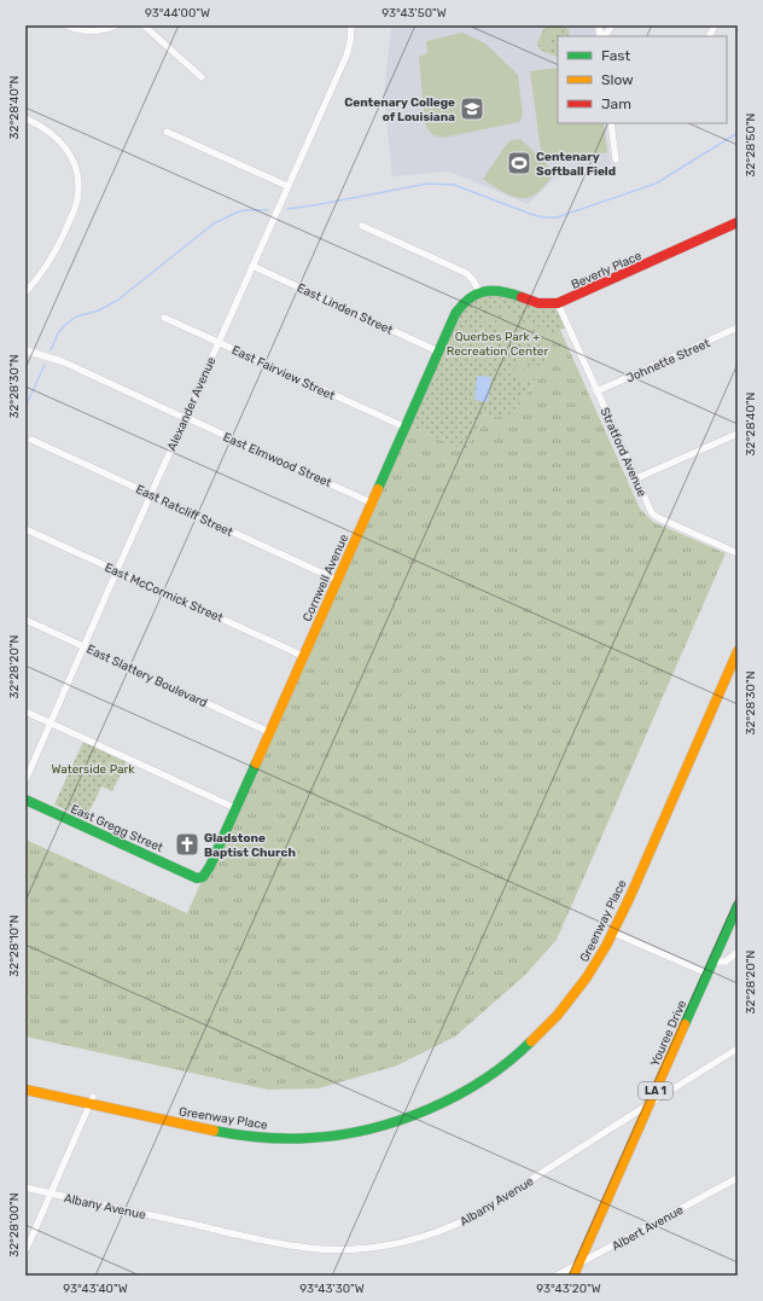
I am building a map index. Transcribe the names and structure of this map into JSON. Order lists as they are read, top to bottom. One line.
{"streets":{"street":["Beverly Place","East Linden Street","Johnette Street","East Fairview Street","Alexander Avenue","Stratford Avenue","East Elmwood Street","East Ratcliff Street","Cornwell Avenue","East McCormick Street","East Slattery Boulevard","East Gregg Street","Greenway Place","Youree Drive","LA 1","Albany Avenue","Albert Avenue"]},"crossings":[["Beverly Place","Stratford Avenue"],["Beverly Place","Cornwell Avenue"],["East Linden Street","Alexander Avenue"],["East Linden Street","Cornwell Avenue"],["Johnette Street","Stratford Avenue"],["East Fairview Street","Alexander Avenue"],["East Fairview Street","Cornwell Avenue"],["Alexander Avenue","East Elmwood Street"],["Alexander Avenue","East Ratcliff Street"],["Alexander Avenue","East McCormick Street"],["Alexander Avenue","East Slattery Boulevard"],["East Elmwood Street","Cornwell Avenue"],["East Ratcliff Street","Cornwell Avenue"],["Cornwell Avenue","East McCormick Street"],["Cornwell Avenue","East Slattery Boulevard"],["Cornwell Avenue","East Gregg Street"],["Youree Drive","Albany Avenue"],["Youree Drive","Albert Avenue"]],"parks":["Querbes Park + Recreation Center","Waterside Park"],"places":{"school or university":["Centenary College of Louisiana"],"sports":["Centenary Softball Field"],"church":["Gladstone Baptist Church"]},"legend":["Fast","Slow","Jam"],"coordinates":["93°44'00\"W","93°43'50\"W","32°28'40\"N","32°28'50\"N","32°28'30\"N","32°28'20\"N","32°28'10\"N","32°28'00\"N","93°43'40\"W","93°43'30\"W","93°43'20\"W"]}
